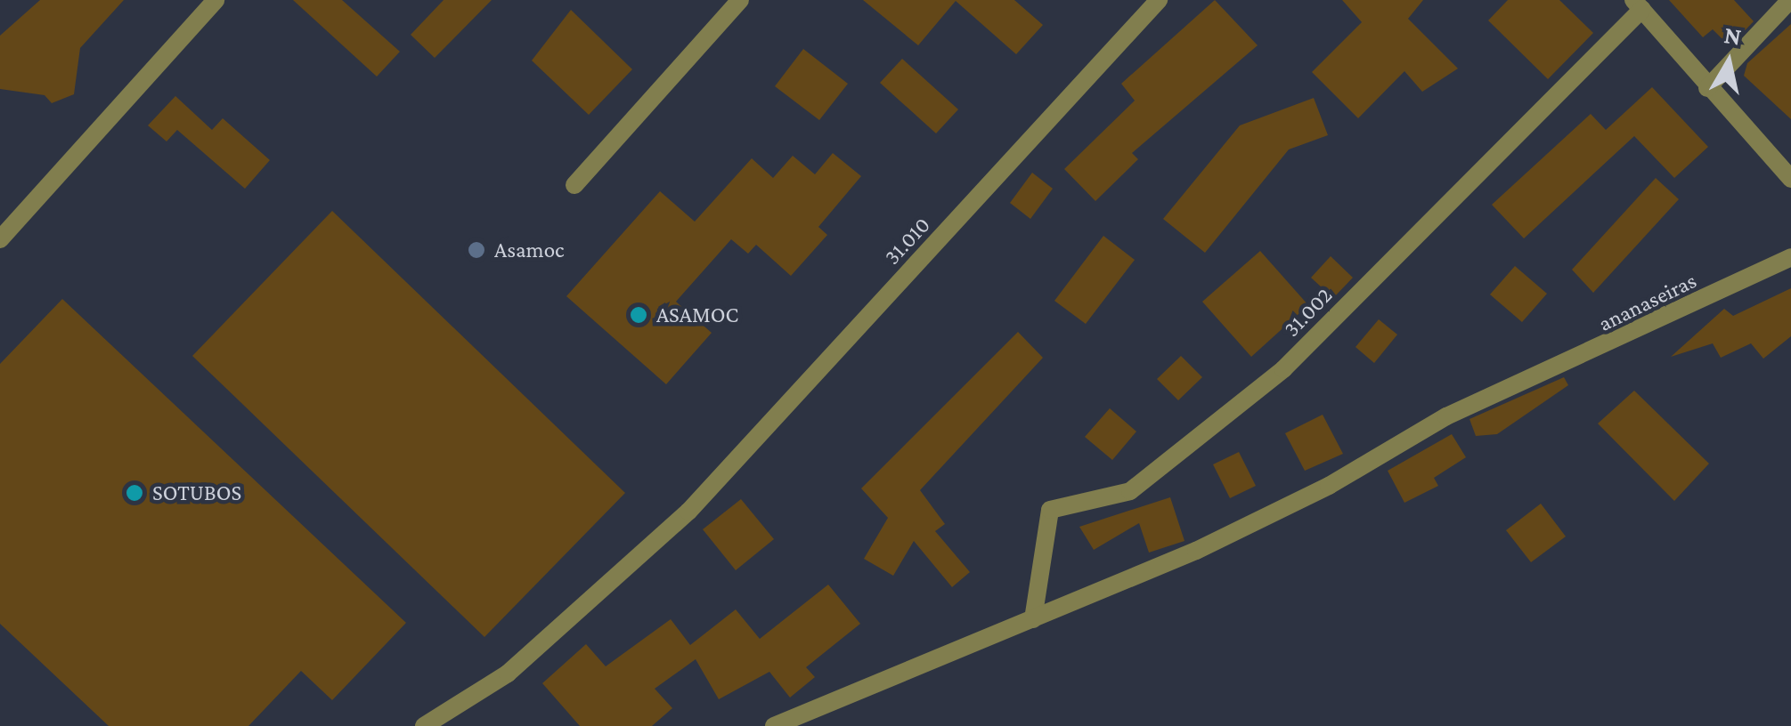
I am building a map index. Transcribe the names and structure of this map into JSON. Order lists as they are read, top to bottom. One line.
{"streets":{"street":["31.010","ananaseiras","31.002"]},"crossings":[["ananaseiras","31.002"]],"places":["Asamoc","ASAMOC","SOTUBOS"],"north":"top"}
